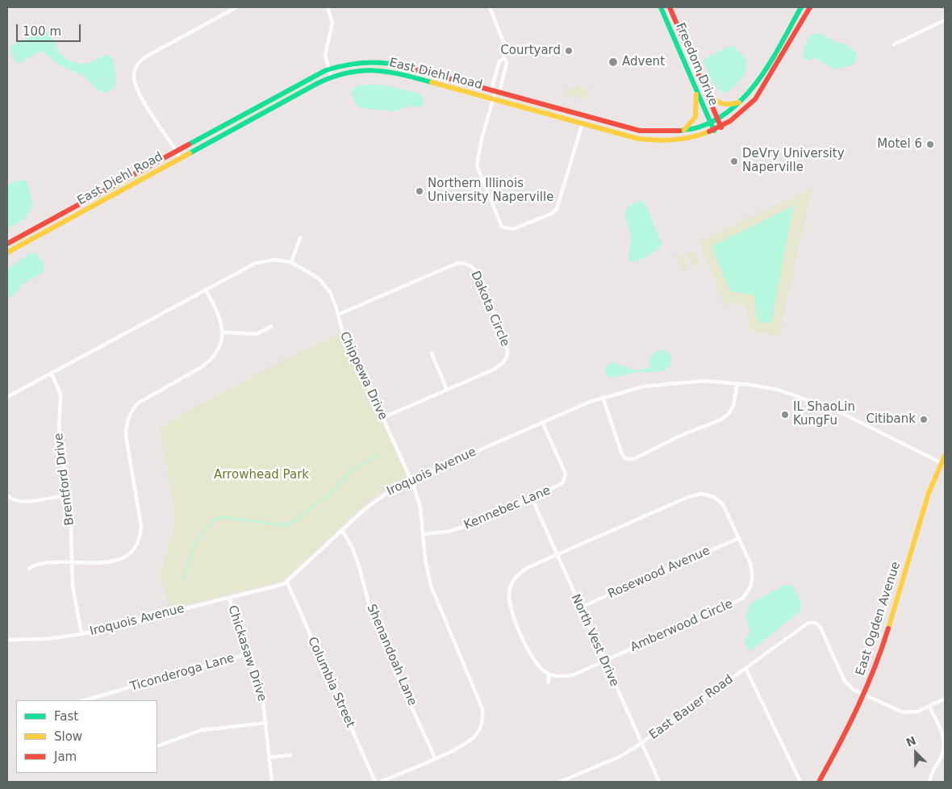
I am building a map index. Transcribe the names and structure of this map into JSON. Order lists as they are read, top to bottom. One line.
{"streets":{"street":["Freedom Drive","East Diehl Road","Dakota Circle","Chippewa Drive","Iroquois Avenue","Brentford Drive","Kennebec Lane","Rosewood Avenue","East Ogden Avenue","Amberwood Circle","North Vest Drive","Chickasaw Drive","Shenandoah Lane","Ticonderoga Lane","Columbia Street","East Bauer Road"]},"crossings":[["Freedom Drive","East Diehl Road"],["Dakota Circle","Chippewa Drive"],["Chippewa Drive","Iroquois Avenue"],["Chippewa Drive","Brentford Drive"],["Chippewa Drive","Kennebec Lane"],["Chippewa Drive","Shenandoah Lane"],["Iroquois Avenue","Brentford Drive"],["Iroquois Avenue","Kennebec Lane"],["Iroquois Avenue","East Ogden Avenue"],["Iroquois Avenue","Chickasaw Drive"],["Iroquois Avenue","Shenandoah Lane"],["Iroquois Avenue","Columbia Street"],["Kennebec Lane","North Vest Drive"],["Rosewood Avenue","Amberwood Circle"],["Rosewood Avenue","North Vest Drive"],["East Ogden Avenue","East Bauer Road"],["Amberwood Circle","North Vest Drive"],["North Vest Drive","East Bauer Road"],["Chickasaw Drive","Ticonderoga Lane"]],"parks":["Arrowhead Park"],"places":["Courtyard","Advent","Motel 6","DeVry University Naperville","Northern Illinois University Naperville","IL ShaoLin KungFu","Citibank"],"legend":["Fast","Slow","Jam"],"scale_bar":"100 m","north":"top left"}
